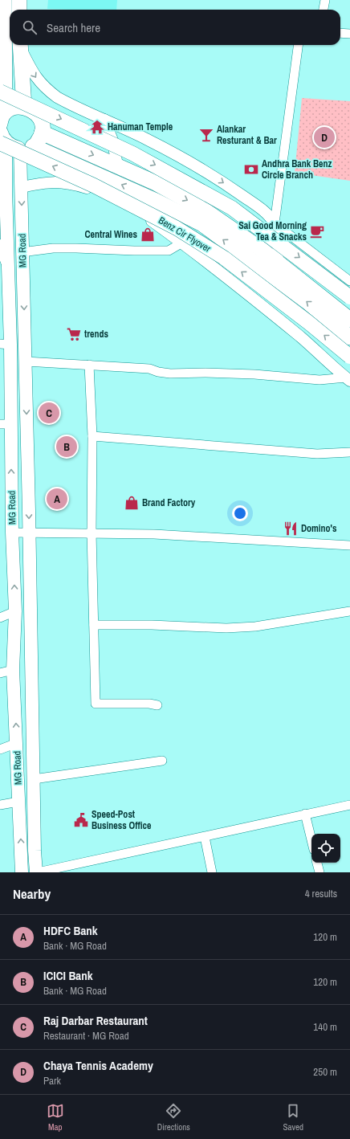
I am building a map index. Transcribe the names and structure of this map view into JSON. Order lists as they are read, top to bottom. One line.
{"streets":{"main road":["Benz Cir Flyover","MG Road"]},"crossings":[["Benz Cir Flyover","MG Road"]],"places":{"temple":["Hanuman Temple"],"bar":["Alankar Resturant & Bar"],"bank":["Andhra Bank Benz Circle Branch"],"cafe":["Sai Good Morning Tea & Snacks"],"shop":["Central Wines","Brand Factory"],"supermarket":["trends"],"restaurant":["Domino's"],"public building":["Speed-Post Business Office"]},"page":{"search":"Search here","pins":["D","C","B","A"],"heading":["Nearby","4 results"],"list":[{"mark":"A","name":"HDFC Bank","note":"Bank · MG Road","value":"120 m"},{"mark":"B","name":"ICICI Bank","note":"Bank · MG Road","value":"120 m"},{"mark":"C","name":"Raj Darbar Restaurant","note":"Restaurant · MG Road","value":"140 m"},{"mark":"D","name":"Chaya Tennis Academy","note":"Park","value":"250 m"}],"nav":["Map","Directions","Saved"]}}
